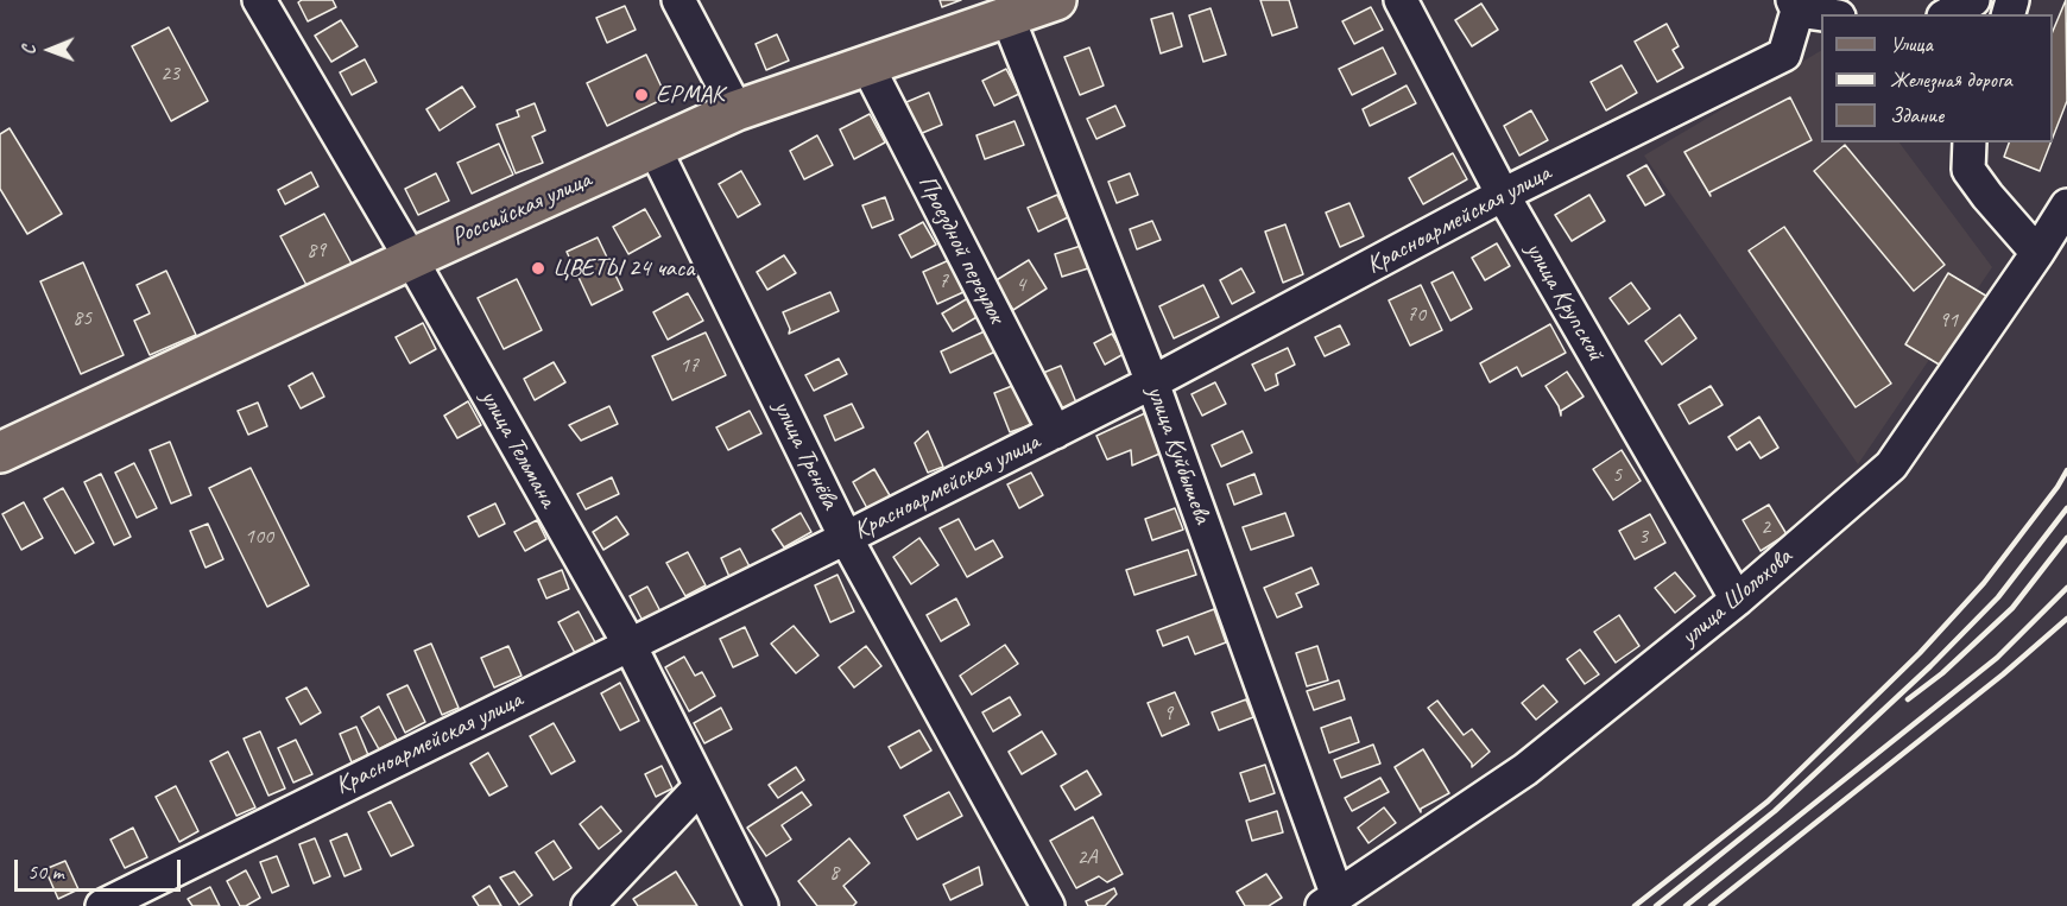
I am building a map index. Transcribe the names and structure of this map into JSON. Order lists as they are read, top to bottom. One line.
{"streets":{"main road":["Российская улица"],"street":["Красноармейская улица","Проездной переулок","улица Крупской","улица Тельмана","улица Тренёва","улица Куйбышева","улица Шолохова"]},"crossings":[["Российская улица","Проездной переулок"],["Российская улица","улица Тельмана"],["Российская улица","улица Тренёва"],["Российская улица","улица Куйбышева"],["Красноармейская улица","Проездной переулок"],["Красноармейская улица","улица Крупской"],["Красноармейская улица","улица Тельмана"],["Красноармейская улица","улица Тренёва"],["Красноармейская улица","улица Куйбышева"],["улица Крупской","улица Шолохова"],["улица Куйбышева","улица Шолохова"]],"places":["ЕРМАК","ЦВЕТЫ 24 часа"],"house_numbers":["23","89","7","4","70","85","91","17","5","2","100","3","9","2А","8"],"legend":["Улица","Железная дорога","Здание"],"scale_bar":"50 m","north":"left"}
